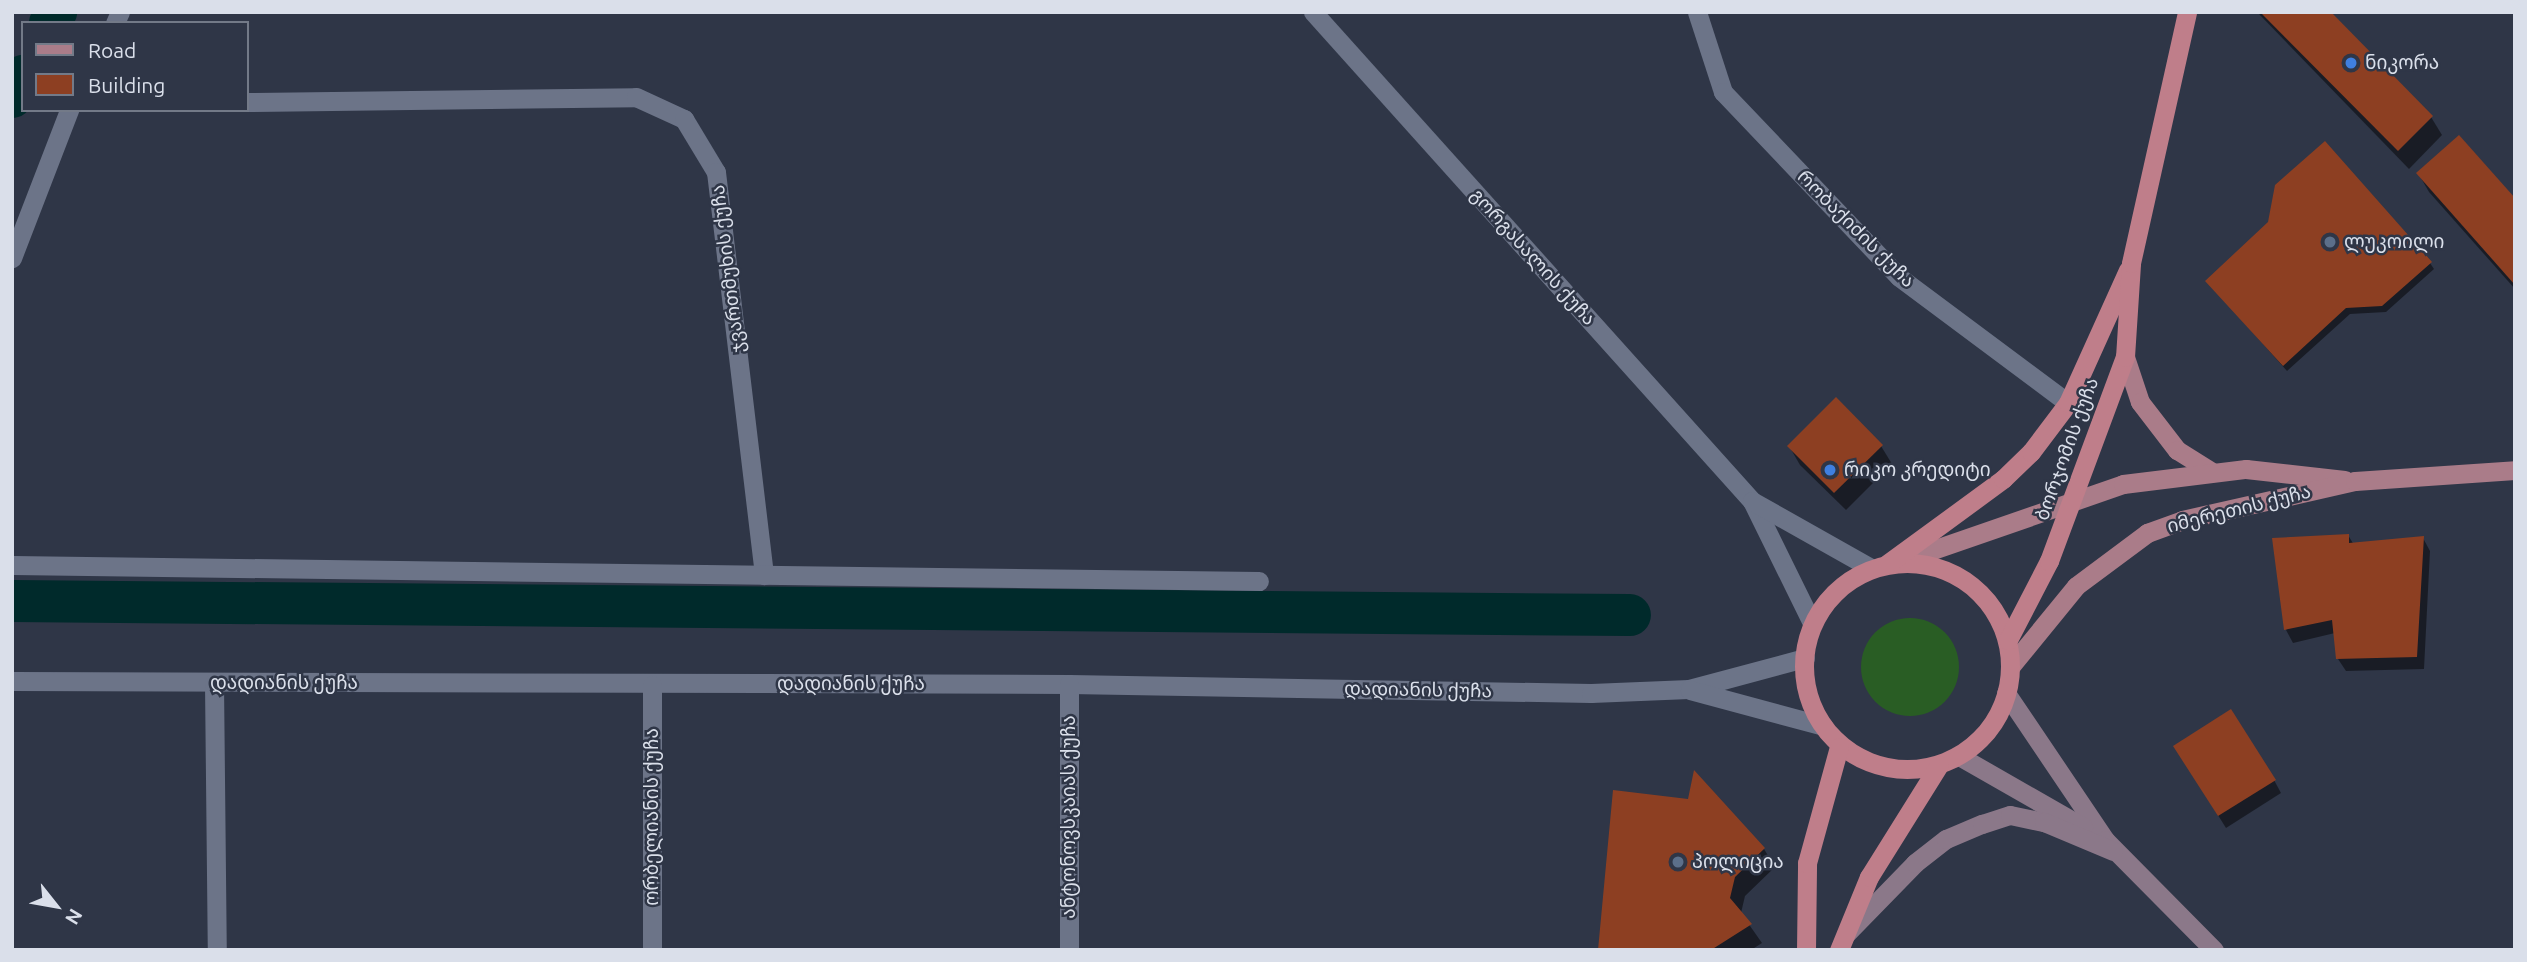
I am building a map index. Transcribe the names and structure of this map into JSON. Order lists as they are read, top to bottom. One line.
{"streets":{"highway":["ბორჯომის ქუჩა"],"main road":["იმერეთის ქუჩა"],"street":["რობაქიძის ქუჩა","გორგასალის ქუჩა","ჯვართმუხის ქუჩა","დადიანის ქუჩა","ორბელიანის ქუჩა","ანტონოვსკაიას ქუჩა"]},"crossings":[["რობაქიძის ქუჩა","ბორჯომის ქუჩა"],["გორგასალის ქუჩა","ბორჯომის ქუჩა"],["გორგასალის ქუჩა","იმერეთის ქუჩა"],["გორგასალის ქუჩა","დადიანის ქუჩა"],["ბორჯომის ქუჩა","იმერეთის ქუჩა"],["ბორჯომის ქუჩა","დადიანის ქუჩა"],["იმერეთის ქუჩა","დადიანის ქუჩა"],["დადიანის ქუჩა","ორბელიანის ქუჩა"],["დადიანის ქუჩა","ანტონოვსკაიას ქუჩა"]],"places":["ნიკორა","ლუკოილი","რიკო კრედიტი","პოლიცია"],"legend":["Road","Building"],"north":"bottom right"}
